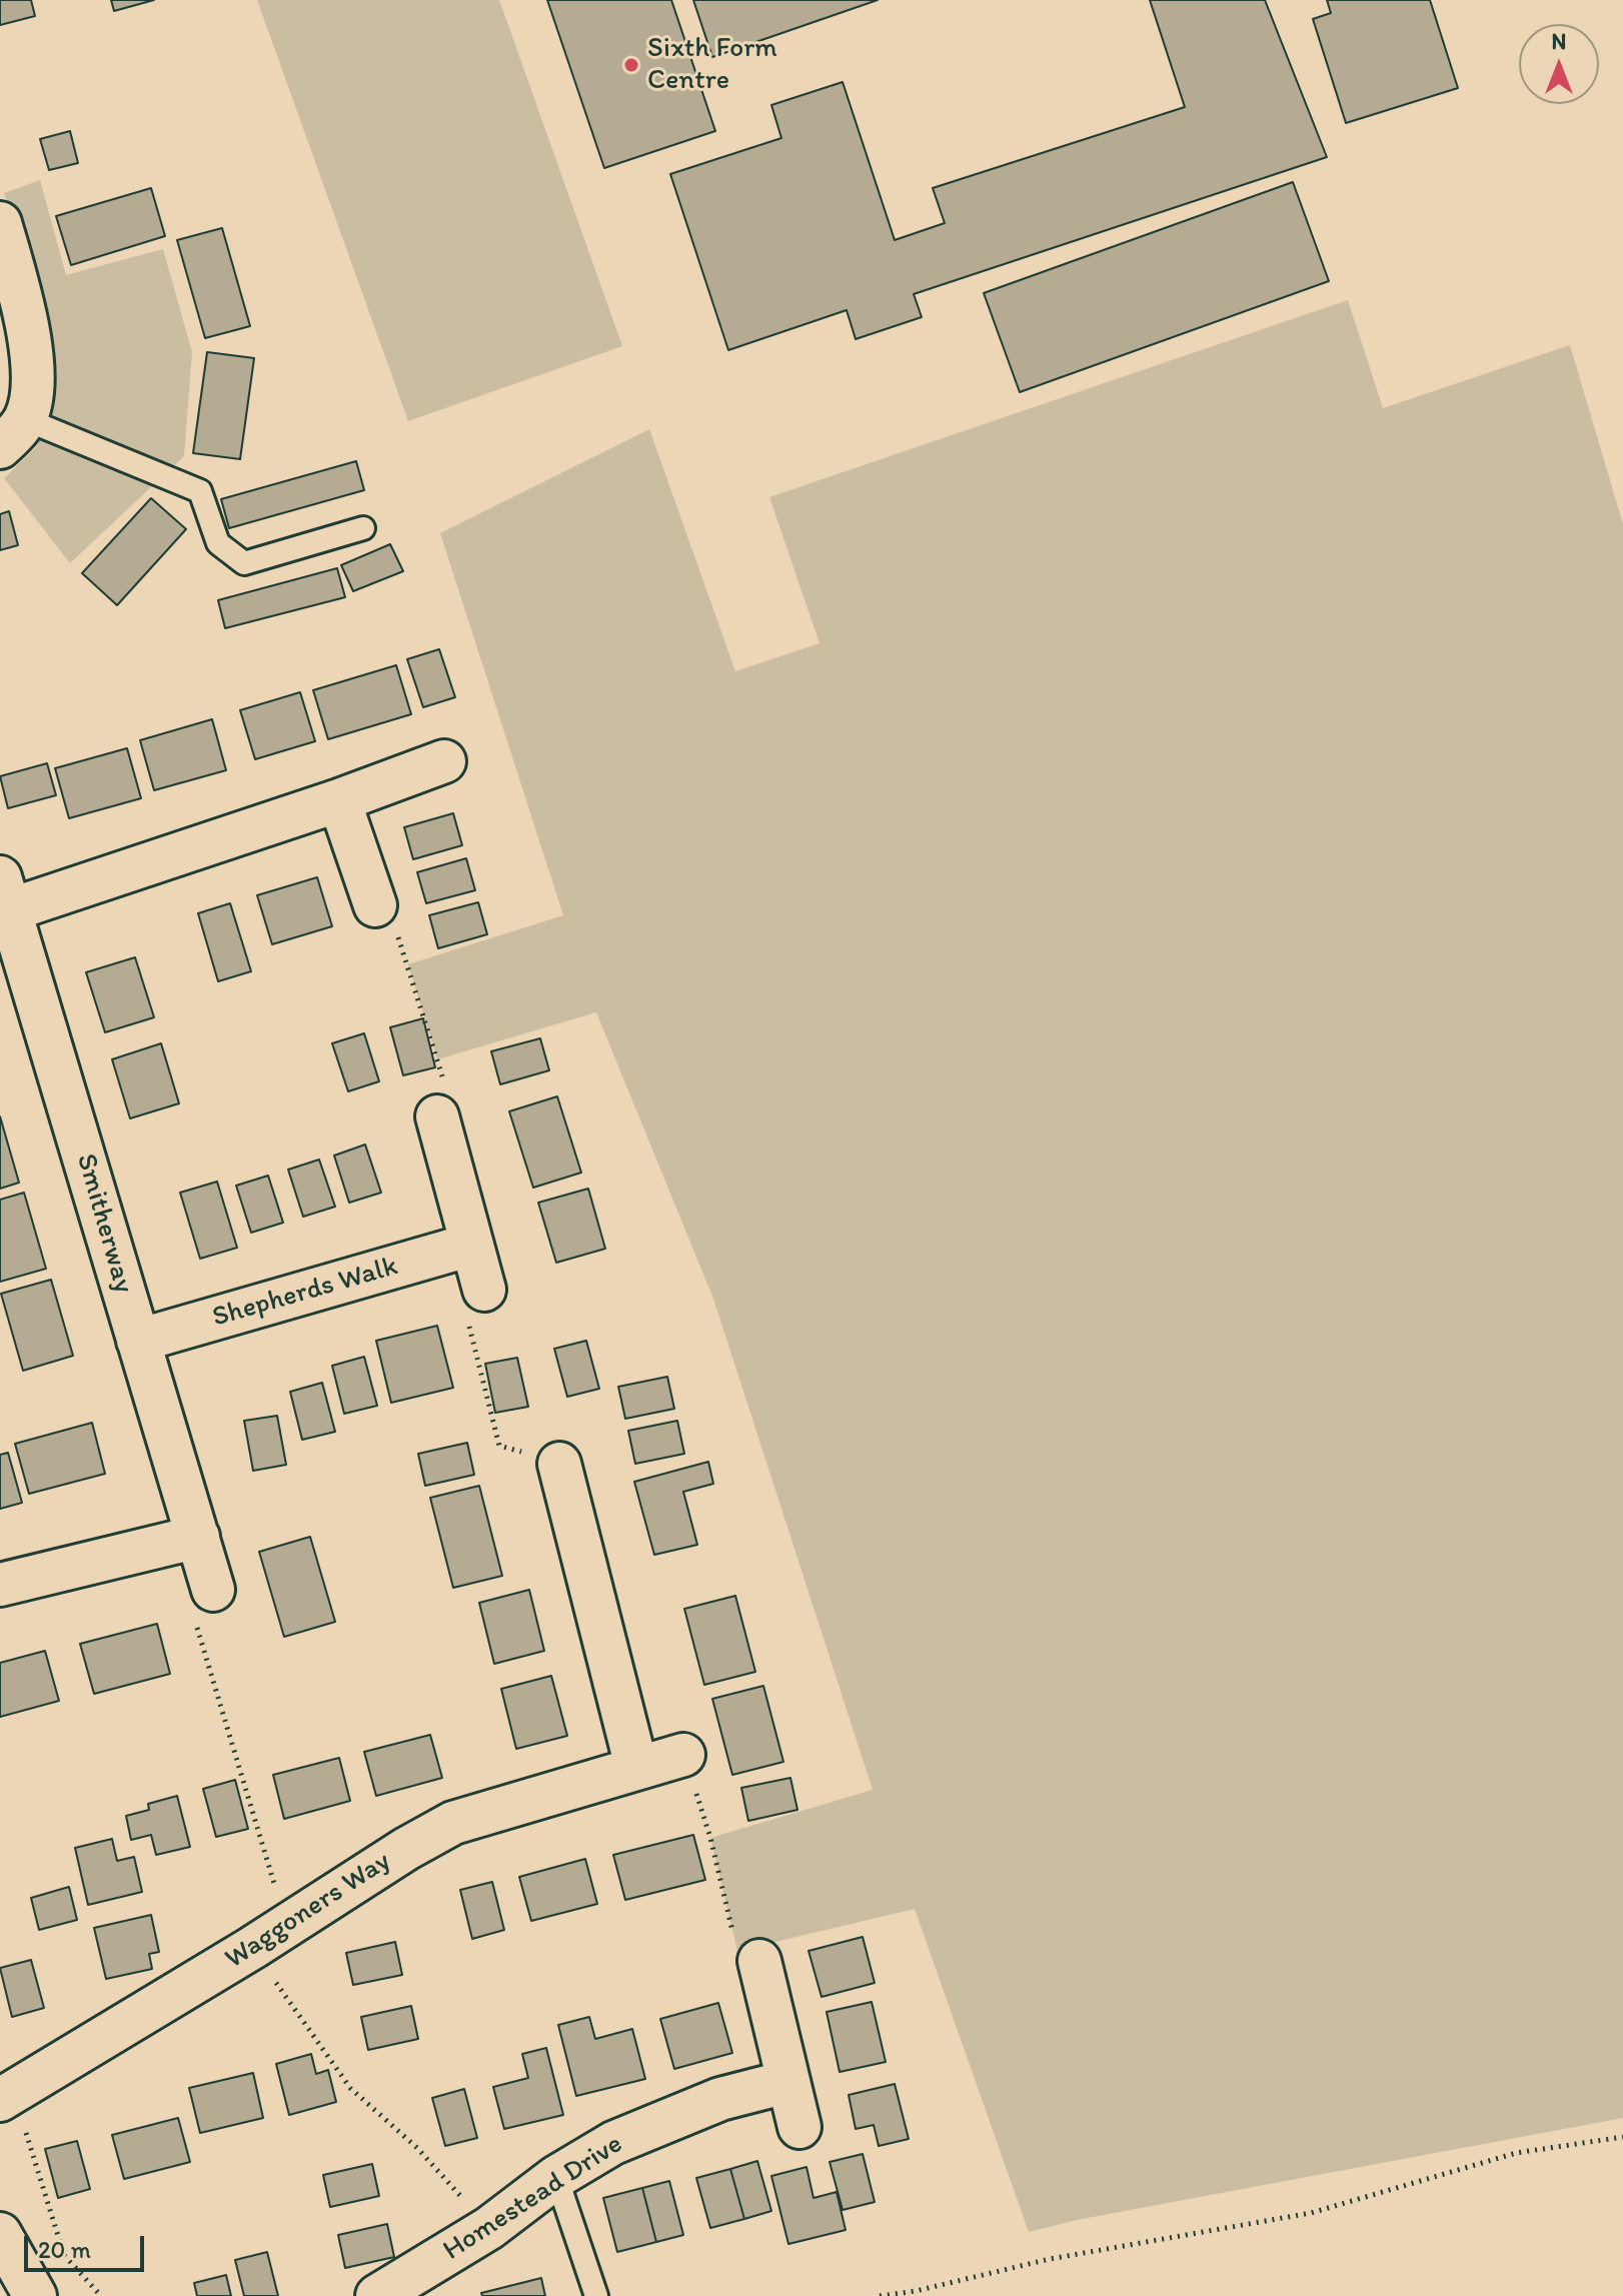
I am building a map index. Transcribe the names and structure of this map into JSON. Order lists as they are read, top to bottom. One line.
{"streets":{"street":["Smitherway","Shepherds Walk","Waggoners Way","Homestead Drive"]},"crossings":[["Smitherway","Shepherds Walk"]],"places":["Sixth Form Centre"],"scale_bar":"20 m","north":"top"}
